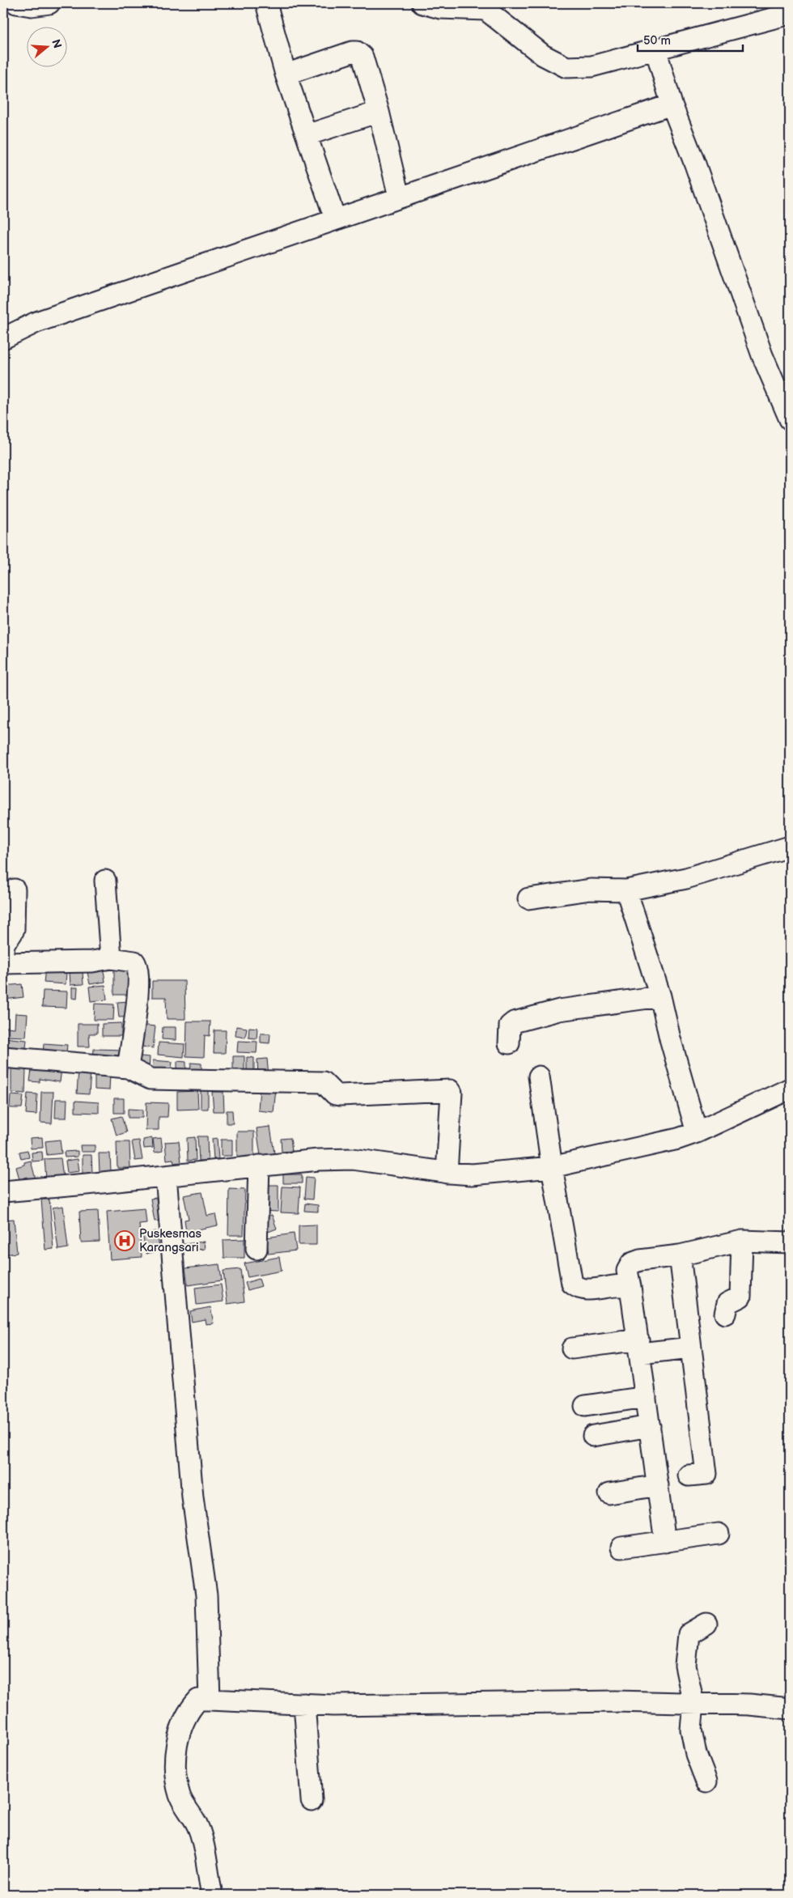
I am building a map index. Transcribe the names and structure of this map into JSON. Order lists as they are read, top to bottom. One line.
{"places":{"hospital":["Puskesmas Karangsari"]},"scale_bar":"50 m","north":"right"}
